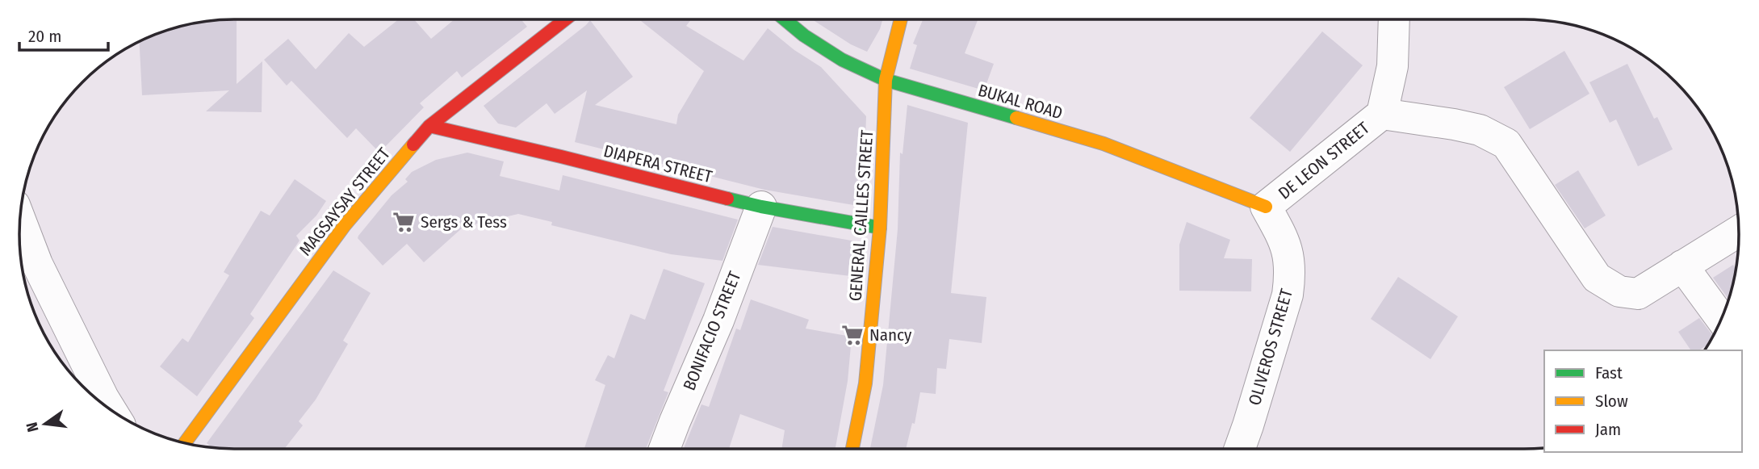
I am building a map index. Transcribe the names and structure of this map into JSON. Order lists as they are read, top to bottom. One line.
{"streets":{"street":["BUKAL ROAD","DE LEON STREET","DIAPERA STREET","MAGSAYSAY STREET","GENERAL CAILLES STREET","BONIFACIO STREET","OLIVEROS STREET"]},"crossings":[["BUKAL ROAD","DE LEON STREET"],["BUKAL ROAD","GENERAL CAILLES STREET"],["BUKAL ROAD","OLIVEROS STREET"],["DE LEON STREET","OLIVEROS STREET"],["DIAPERA STREET","MAGSAYSAY STREET"],["DIAPERA STREET","GENERAL CAILLES STREET"],["DIAPERA STREET","BONIFACIO STREET"]],"places":{"supermarket":["Sergs & Tess","Nancy"]},"legend":["Fast","Slow","Jam"],"scale_bar":"20 m","north":"left"}
